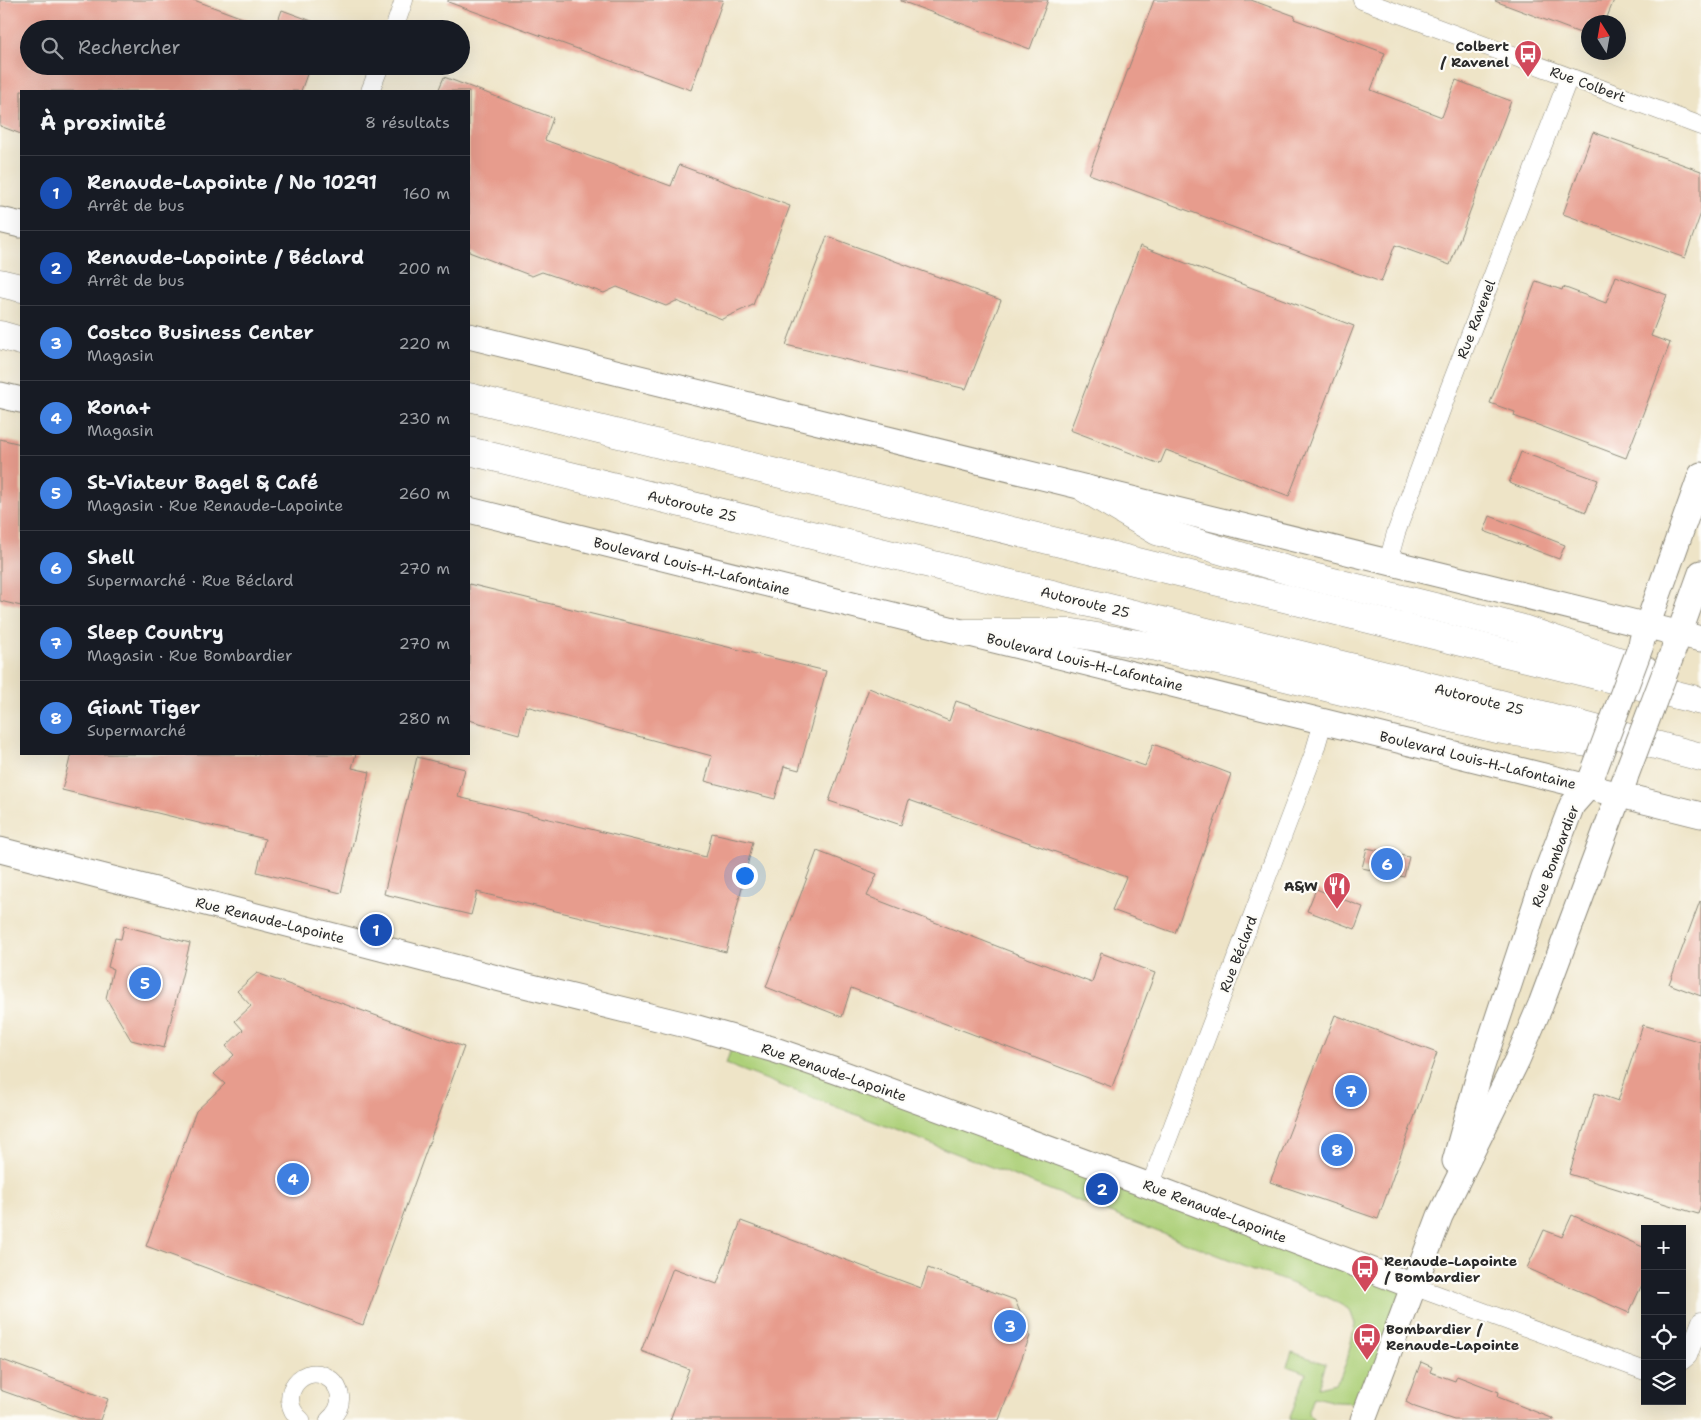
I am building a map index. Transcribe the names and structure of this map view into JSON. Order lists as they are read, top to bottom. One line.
{"streets":{"highway":["Autoroute 25"],"street":["Rue Colbert","Rue Ravenel","Boulevard Louis-H.-Lafontaine","Rue Bombardier","Rue Renaude-Lapointe","Rue Béclard"]},"crossings":[["Rue Colbert","Rue Ravenel"],["Boulevard Louis-H.-Lafontaine","Rue Bombardier"],["Boulevard Louis-H.-Lafontaine","Rue Béclard"],["Rue Bombardier","Rue Renaude-Lapointe"],["Rue Renaude-Lapointe","Rue Béclard"]],"places":{"bus stop":["Colbert / Ravenel","Renaude-Lapointe / Bombardier","Bombardier / Renaude-Lapointe"],"restaurant":["A&W"]},"north":"top","page":{"search":"Rechercher","heading":["À proximité","8 résultats"],"list":[{"mark":"1","name":"Renaude-Lapointe / No 10291","note":"Arrêt de bus","value":"160 m"},{"mark":"2","name":"Renaude-Lapointe / Béclard","note":"Arrêt de bus","value":"200 m"},{"mark":"3","name":"Costco Business Center","note":"Magasin","value":"220 m"},{"mark":"4","name":"Rona+","note":"Magasin","value":"230 m"},{"mark":"5","name":"St-Viateur Bagel & Café","note":"Magasin · Rue Renaude-Lapointe","value":"260 m"},{"mark":"6","name":"Shell","note":"Supermarché · Rue Béclard","value":"270 m"},{"mark":"7","name":"Sleep Country","note":"Magasin · Rue Bombardier","value":"270 m"},{"mark":"8","name":"Giant Tiger","note":"Supermarché","value":"280 m"}],"pins":["6","1","5","7","8","4","2","3"],"map_buttons":["+","−"]}}
